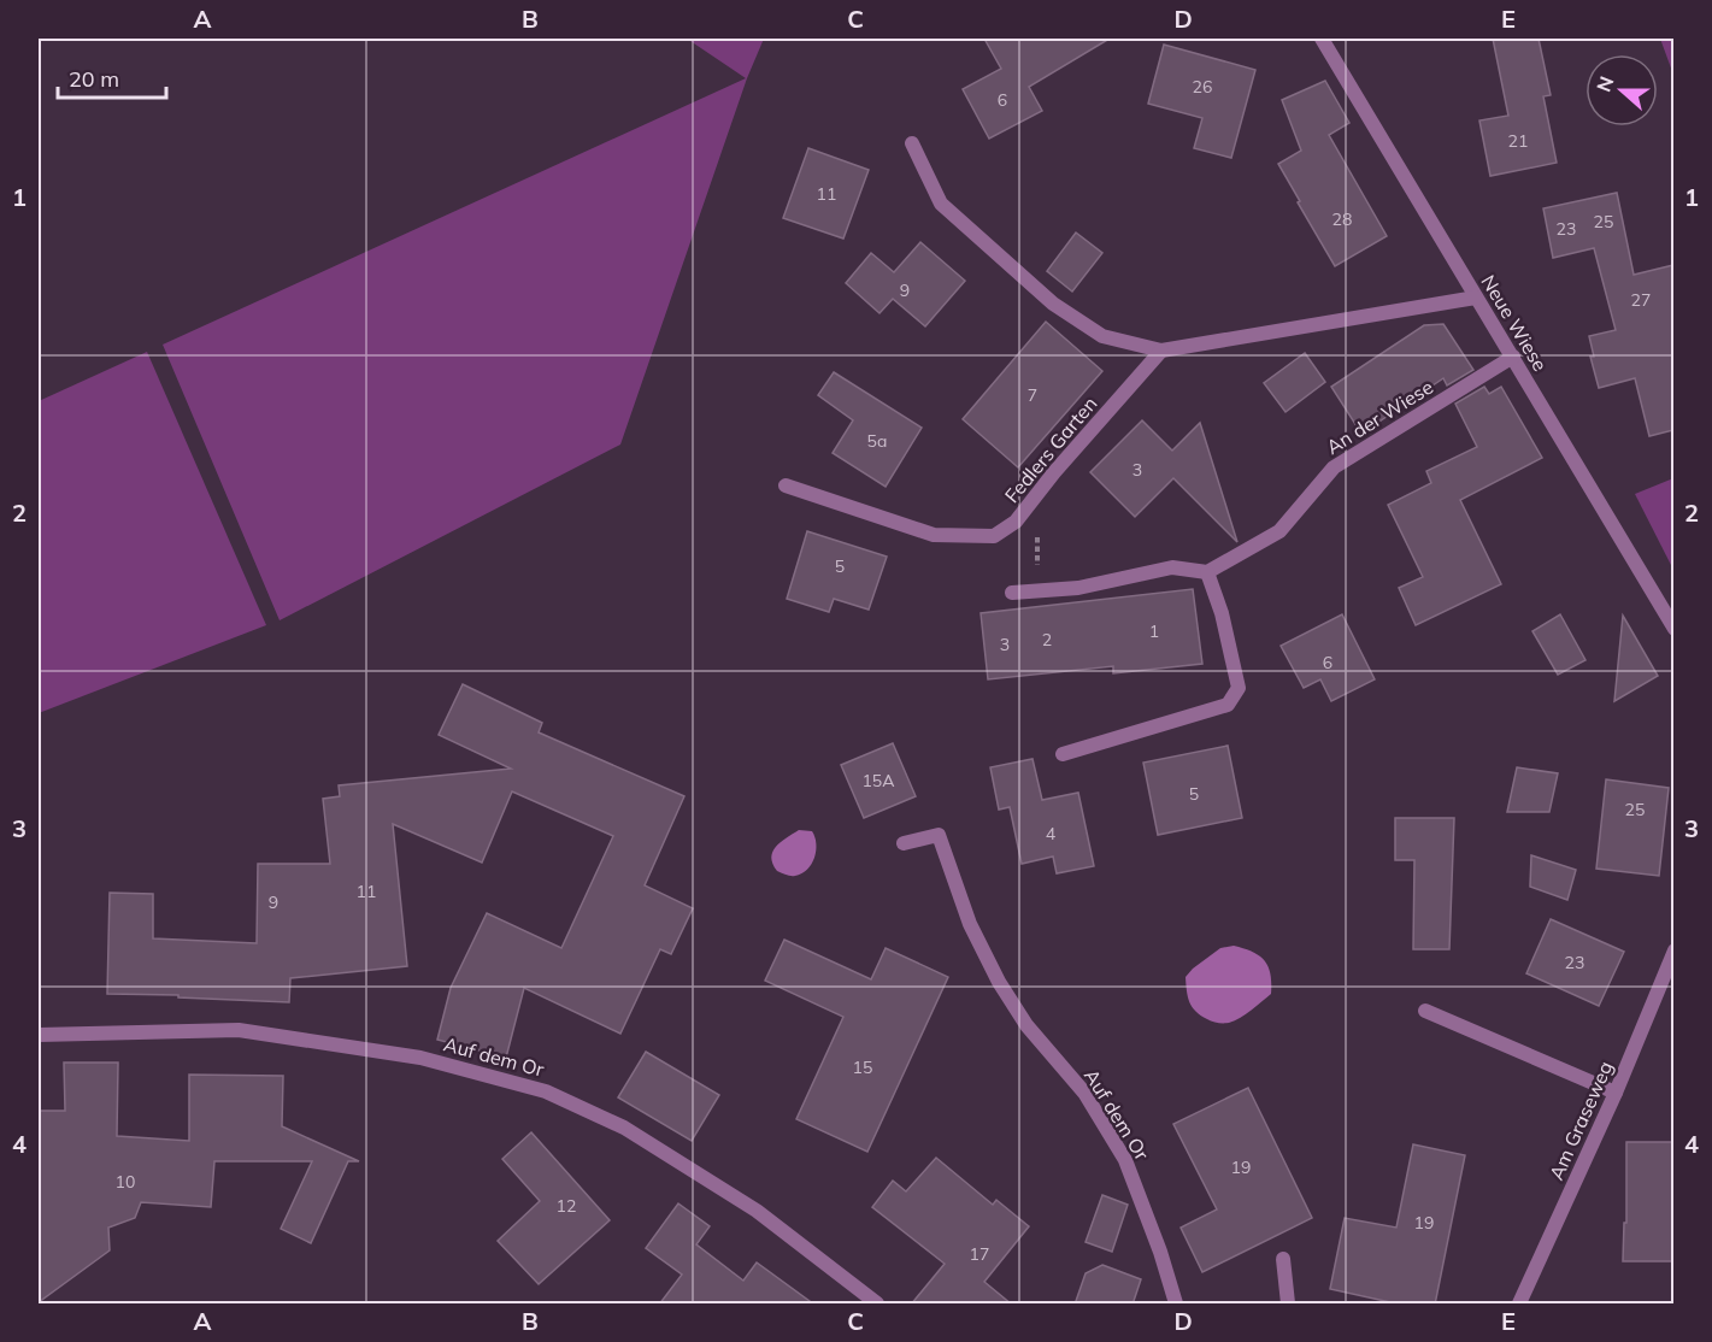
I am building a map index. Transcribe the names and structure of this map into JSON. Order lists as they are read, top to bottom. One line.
{"streets":{"street":["Neue Wiese","An der Wiese","Fedlers Garten","Auf dem Or","Am Graseweg"]},"crossings":[["Neue Wiese","An der Wiese"]],"house_numbers":["26","6","21","11","28","25","23","9","27","7","5a","3","5","1","2","3","6","15A","5","25","4","11","9","23","15","19","10","12","19","17"],"scale_bar":"20 m","north":"left","grid":{"columns":["A","B","C","D","E"],"rows":["1","2","3","4"]}}
